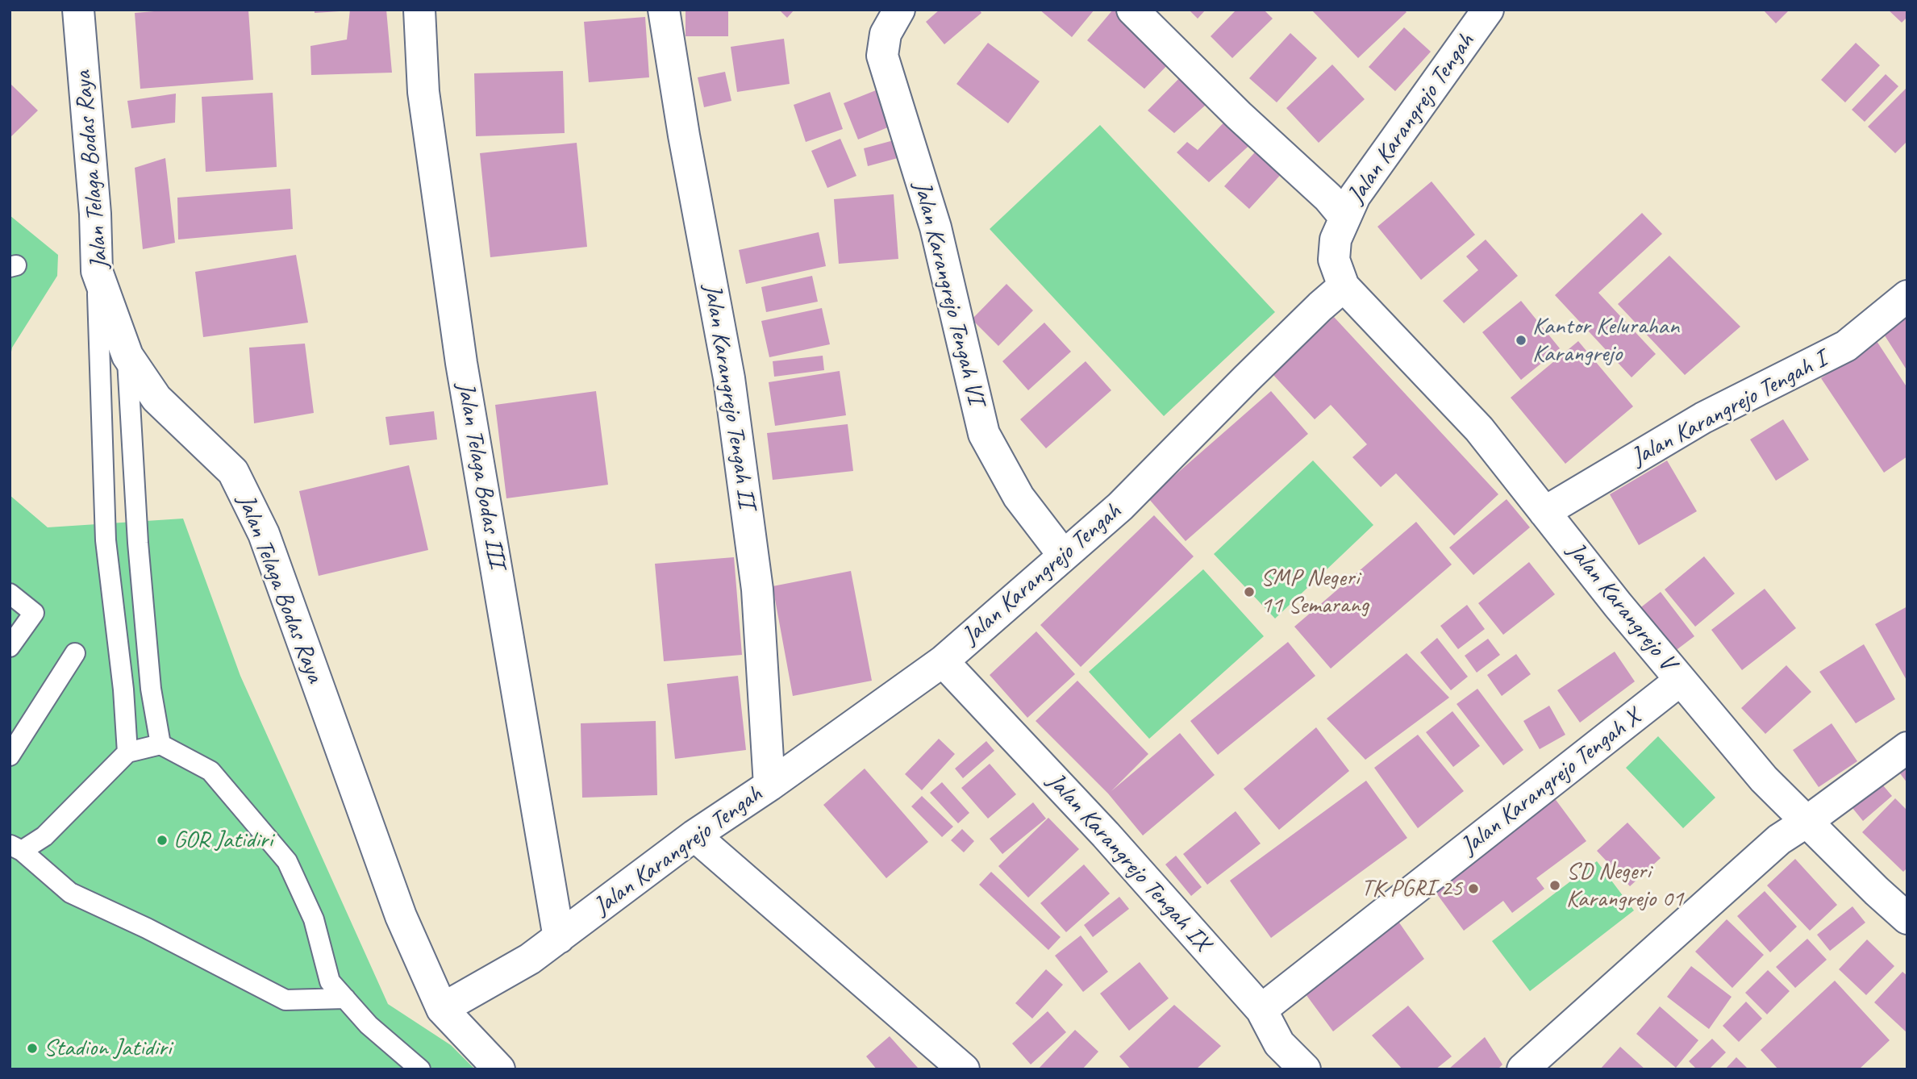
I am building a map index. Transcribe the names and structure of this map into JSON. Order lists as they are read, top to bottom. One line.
{"streets":{"street":["Jalan Karangrejo Tengah","Jalan Telaga Bodas Raya","Jalan Karangrejo Tengah VI","Jalan Karangrejo Tengah II","Jalan Karangrejo Tengah I","Jalan Telaga Bodas III","Jalan Karangrejo V","Jalan Karangrejo Tengah X","Jalan Karangrejo Tengah IX"]},"crossings":[["Jalan Karangrejo Tengah","Jalan Telaga Bodas Raya"],["Jalan Karangrejo Tengah","Jalan Karangrejo Tengah VI"],["Jalan Karangrejo Tengah","Jalan Karangrejo Tengah II"],["Jalan Karangrejo Tengah","Jalan Telaga Bodas III"],["Jalan Karangrejo Tengah","Jalan Karangrejo V"],["Jalan Karangrejo Tengah","Jalan Karangrejo Tengah IX"],["Jalan Karangrejo Tengah I","Jalan Karangrejo V"],["Jalan Karangrejo V","Jalan Karangrejo Tengah X"],["Jalan Karangrejo Tengah X","Jalan Karangrejo Tengah IX"]],"places":["Kantor Kelurahan Karangrejo","SMP Negeri 11 Semarang","GOR Jatidiri","SD Negeri Karangrejo 01","TK PGRI 25","Stadion Jatidiri"]}
